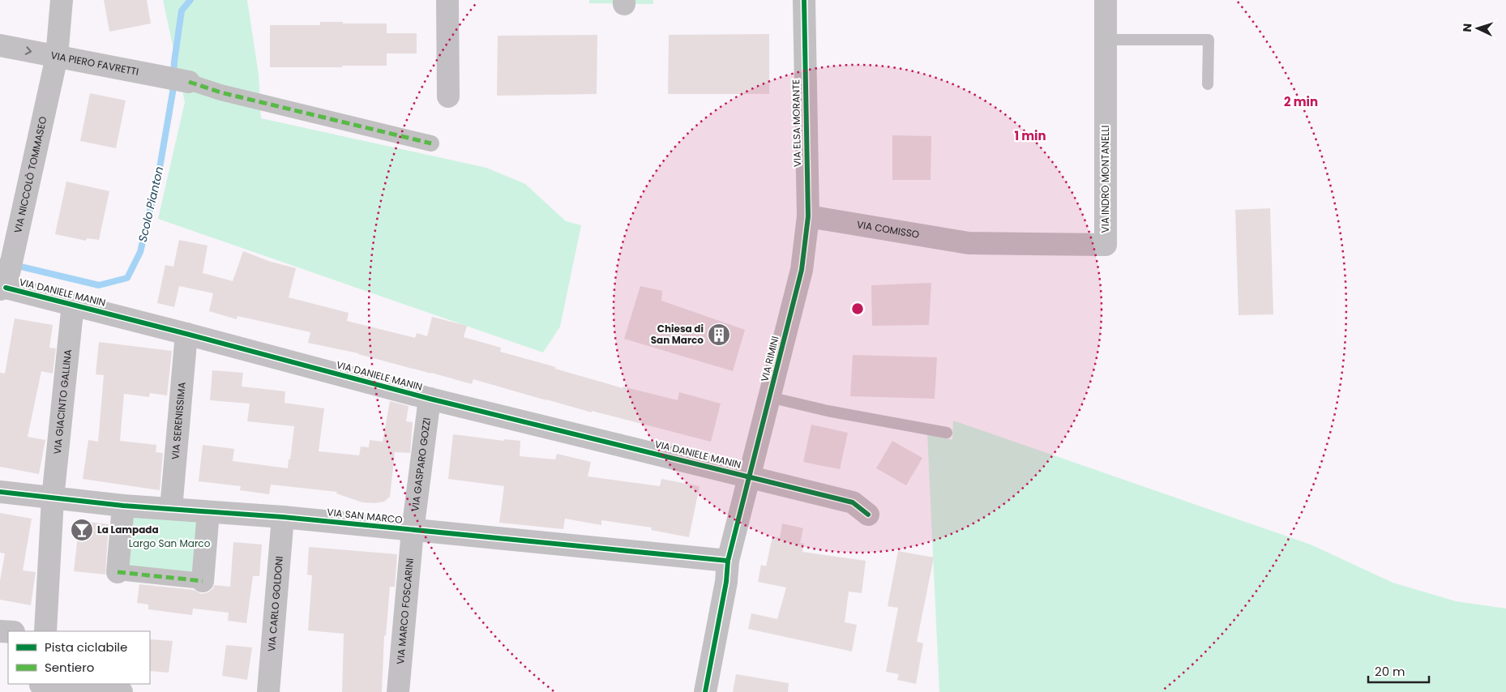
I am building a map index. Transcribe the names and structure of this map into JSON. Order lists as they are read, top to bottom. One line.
{"streets":{"street":["VIA PIERO FAVRETTI","VIA ELSA MORANTE","VIA NICCOLÒ TOMMASEO","VIA INDRO MONTANELLI","VIA COMISSO","VIA DANIELE MANIN","VIA RIMINI","VIA GIACINTO GALLINA","VIA SERENISSIMA","VIA GASPARO GOZZI","VIA SAN MARCO","VIA CARLO GOLDONI","VIA MARCO FOSCARINI"]},"crossings":[["VIA PIERO FAVRETTI","VIA NICCOLÒ TOMMASEO"],["VIA ELSA MORANTE","VIA COMISSO"],["VIA ELSA MORANTE","VIA RIMINI"],["VIA NICCOLÒ TOMMASEO","VIA DANIELE MANIN"],["VIA INDRO MONTANELLI","VIA COMISSO"],["VIA DANIELE MANIN","VIA RIMINI"],["VIA DANIELE MANIN","VIA GIACINTO GALLINA"],["VIA DANIELE MANIN","VIA SERENISSIMA"],["VIA DANIELE MANIN","VIA GASPARO GOZZI"],["VIA RIMINI","VIA SAN MARCO"],["VIA GIACINTO GALLINA","VIA SAN MARCO"],["VIA SERENISSIMA","VIA SAN MARCO"],["VIA GASPARO GOZZI","VIA SAN MARCO"],["VIA GASPARO GOZZI","VIA MARCO FOSCARINI"],["VIA SAN MARCO","VIA CARLO GOLDONI"],["VIA SAN MARCO","VIA MARCO FOSCARINI"]],"water":["Scolo Pianton"],"parks":["Largo San Marco"],"places":{"building":["Chiesa di San Marco"],"bar":["La Lampada"]},"legend":["Pista ciclabile","Sentiero"],"scale_bar":"20 m","north":"left","rings":["2 min","1 min"]}
